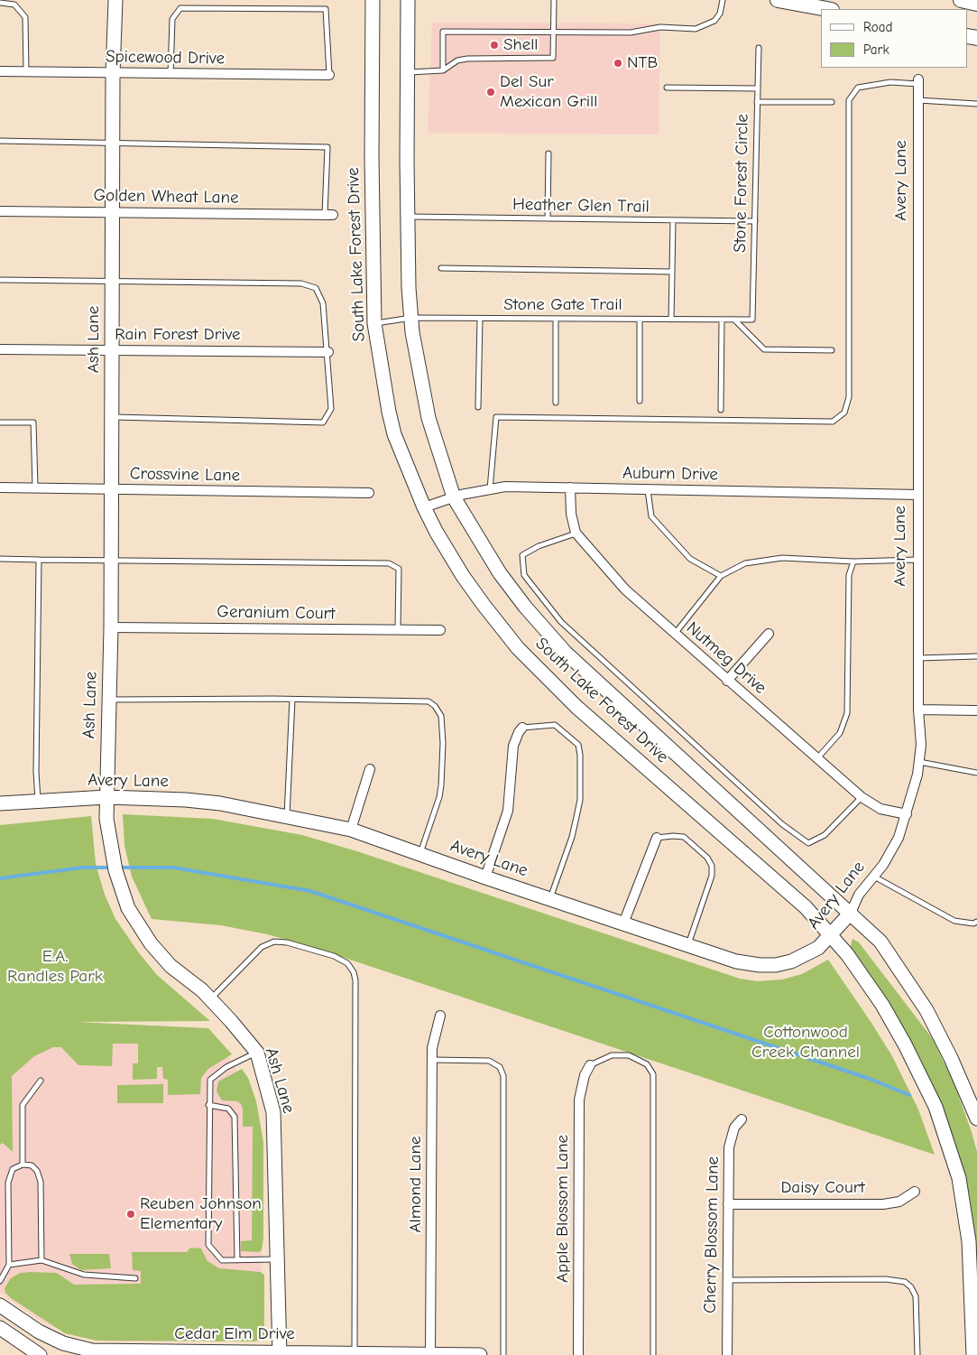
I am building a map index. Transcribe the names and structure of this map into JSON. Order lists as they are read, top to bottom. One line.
{"streets":{"main road":["Avery Lane","South Lake Forest Drive","Ash Lane","Cedar Elm Drive"],"street":["Spicewood Drive","Golden Wheat Lane","Rain Forest Drive","Auburn Drive","Crossvine Lane","Geranium Court","Nutmeg Drive","Almond Lane","Daisy Court","Apple Blossom Lane","Cherry Blossom Lane"],"lane":["Stone Forest Circle","Heather Glen Trail","Stone Gate Trail"]},"crossings":[["Spicewood Drive","Ash Lane"],["Avery Lane","South Lake Forest Drive"],["Avery Lane","Ash Lane"],["Avery Lane","Auburn Drive"],["Avery Lane","Nutmeg Drive"],["Stone Forest Circle","Heather Glen Trail"],["Stone Forest Circle","Stone Gate Trail"],["Golden Wheat Lane","Ash Lane"],["Heather Glen Trail","South Lake Forest Drive"],["South Lake Forest Drive","Stone Gate Trail"],["South Lake Forest Drive","Auburn Drive"],["Rain Forest Drive","Ash Lane"],["Ash Lane","Crossvine Lane"],["Ash Lane","Geranium Court"],["Ash Lane","Cedar Elm Drive"],["Almond Lane","Cedar Elm Drive"],["Daisy Court","Cherry Blossom Lane"]],"parks":["E.A. Randles Park","Cottonwood Creek Channel"],"places":["Shell","NTB","Del Sur Mexican Grill","Reuben Johnson Elementary"],"legend":["Road","Park"]}
